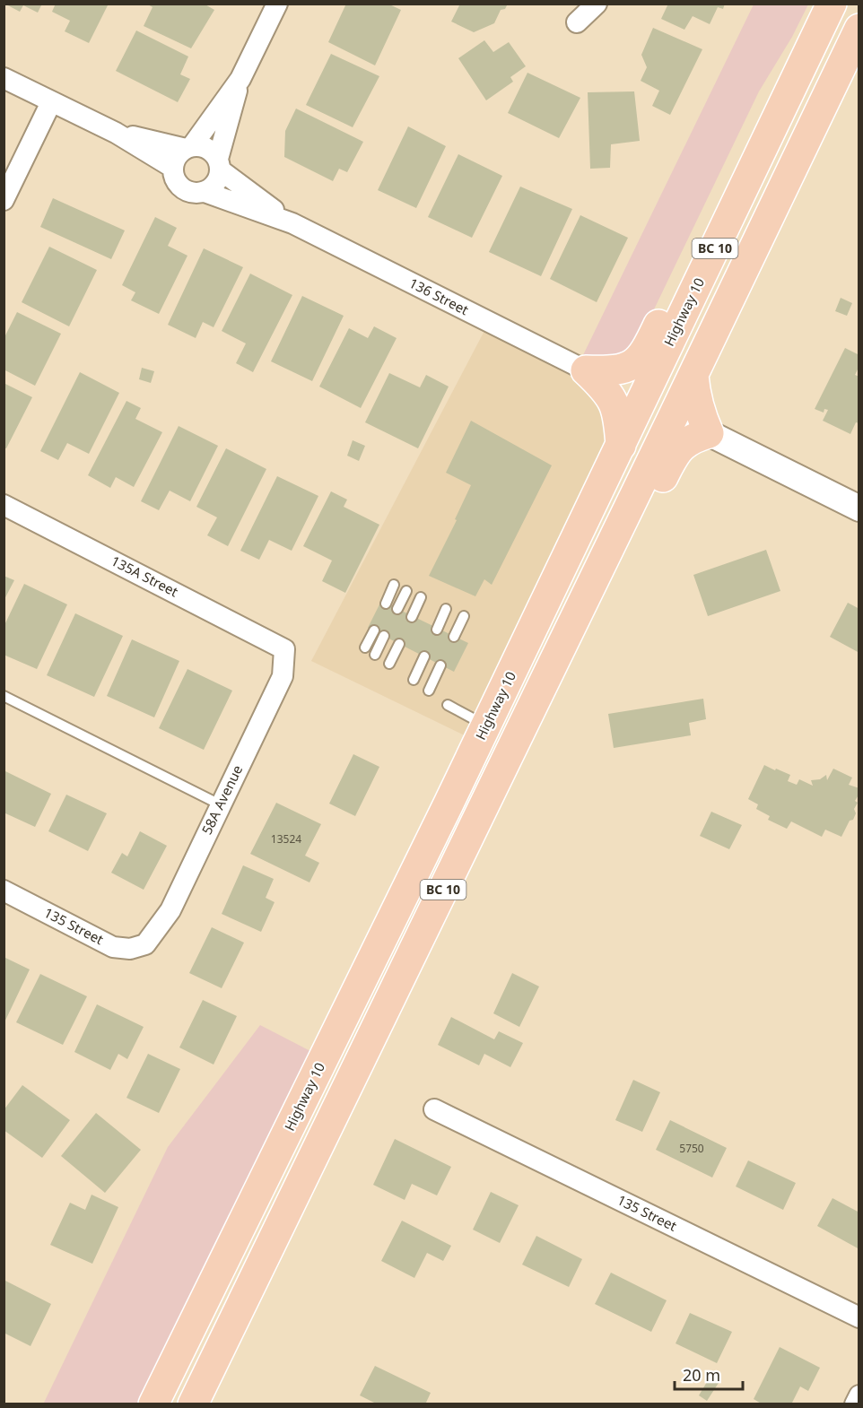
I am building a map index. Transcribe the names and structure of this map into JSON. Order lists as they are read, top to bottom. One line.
{"streets":{"highway":["BC 10","Highway 10"],"street":["136 Street","135A Street","58A Avenue","135 Street"]},"crossings":[["135A Street","58A Avenue"],["58A Avenue","135 Street"]],"house_numbers":["13524","5750"],"scale_bar":"20 m"}
